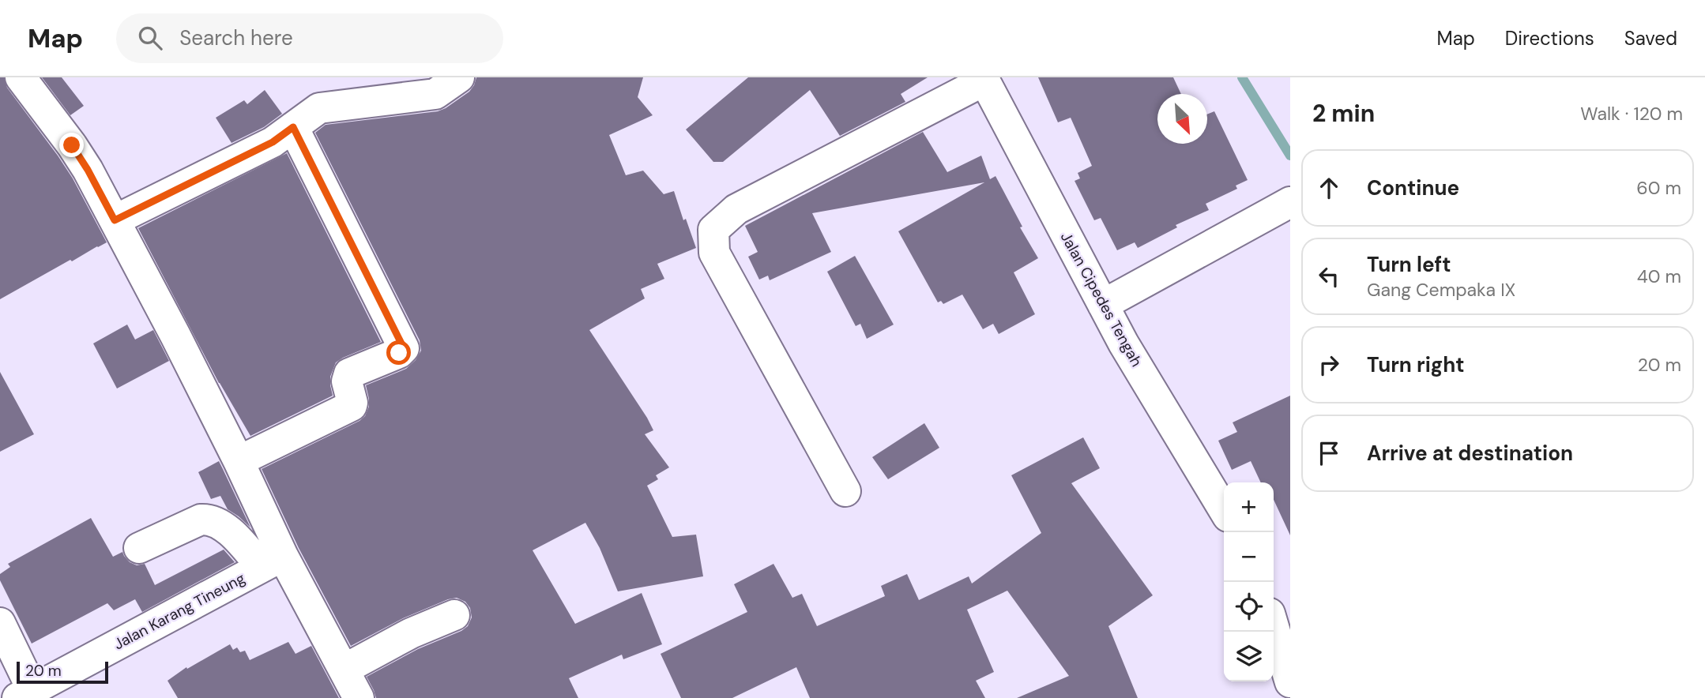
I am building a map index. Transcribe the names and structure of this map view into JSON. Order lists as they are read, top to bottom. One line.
{"streets":{"street":["Jalan Cipedes Tengah","Jalan Karang Tineung"]},"scale_bar":"20 m","north":"bottom right","page":{"header":"Map","search":"Search here","nav":["Map","Directions","Saved"],"heading":["2 min","Walk · 120 m"],"list":[["Continue","60 m"],["Turn left","Gang Cempaka IX","40 m"],["Turn right","20 m"],"Arrive at destination"],"map_buttons":["+","−"],"scale":"20 m"}}
